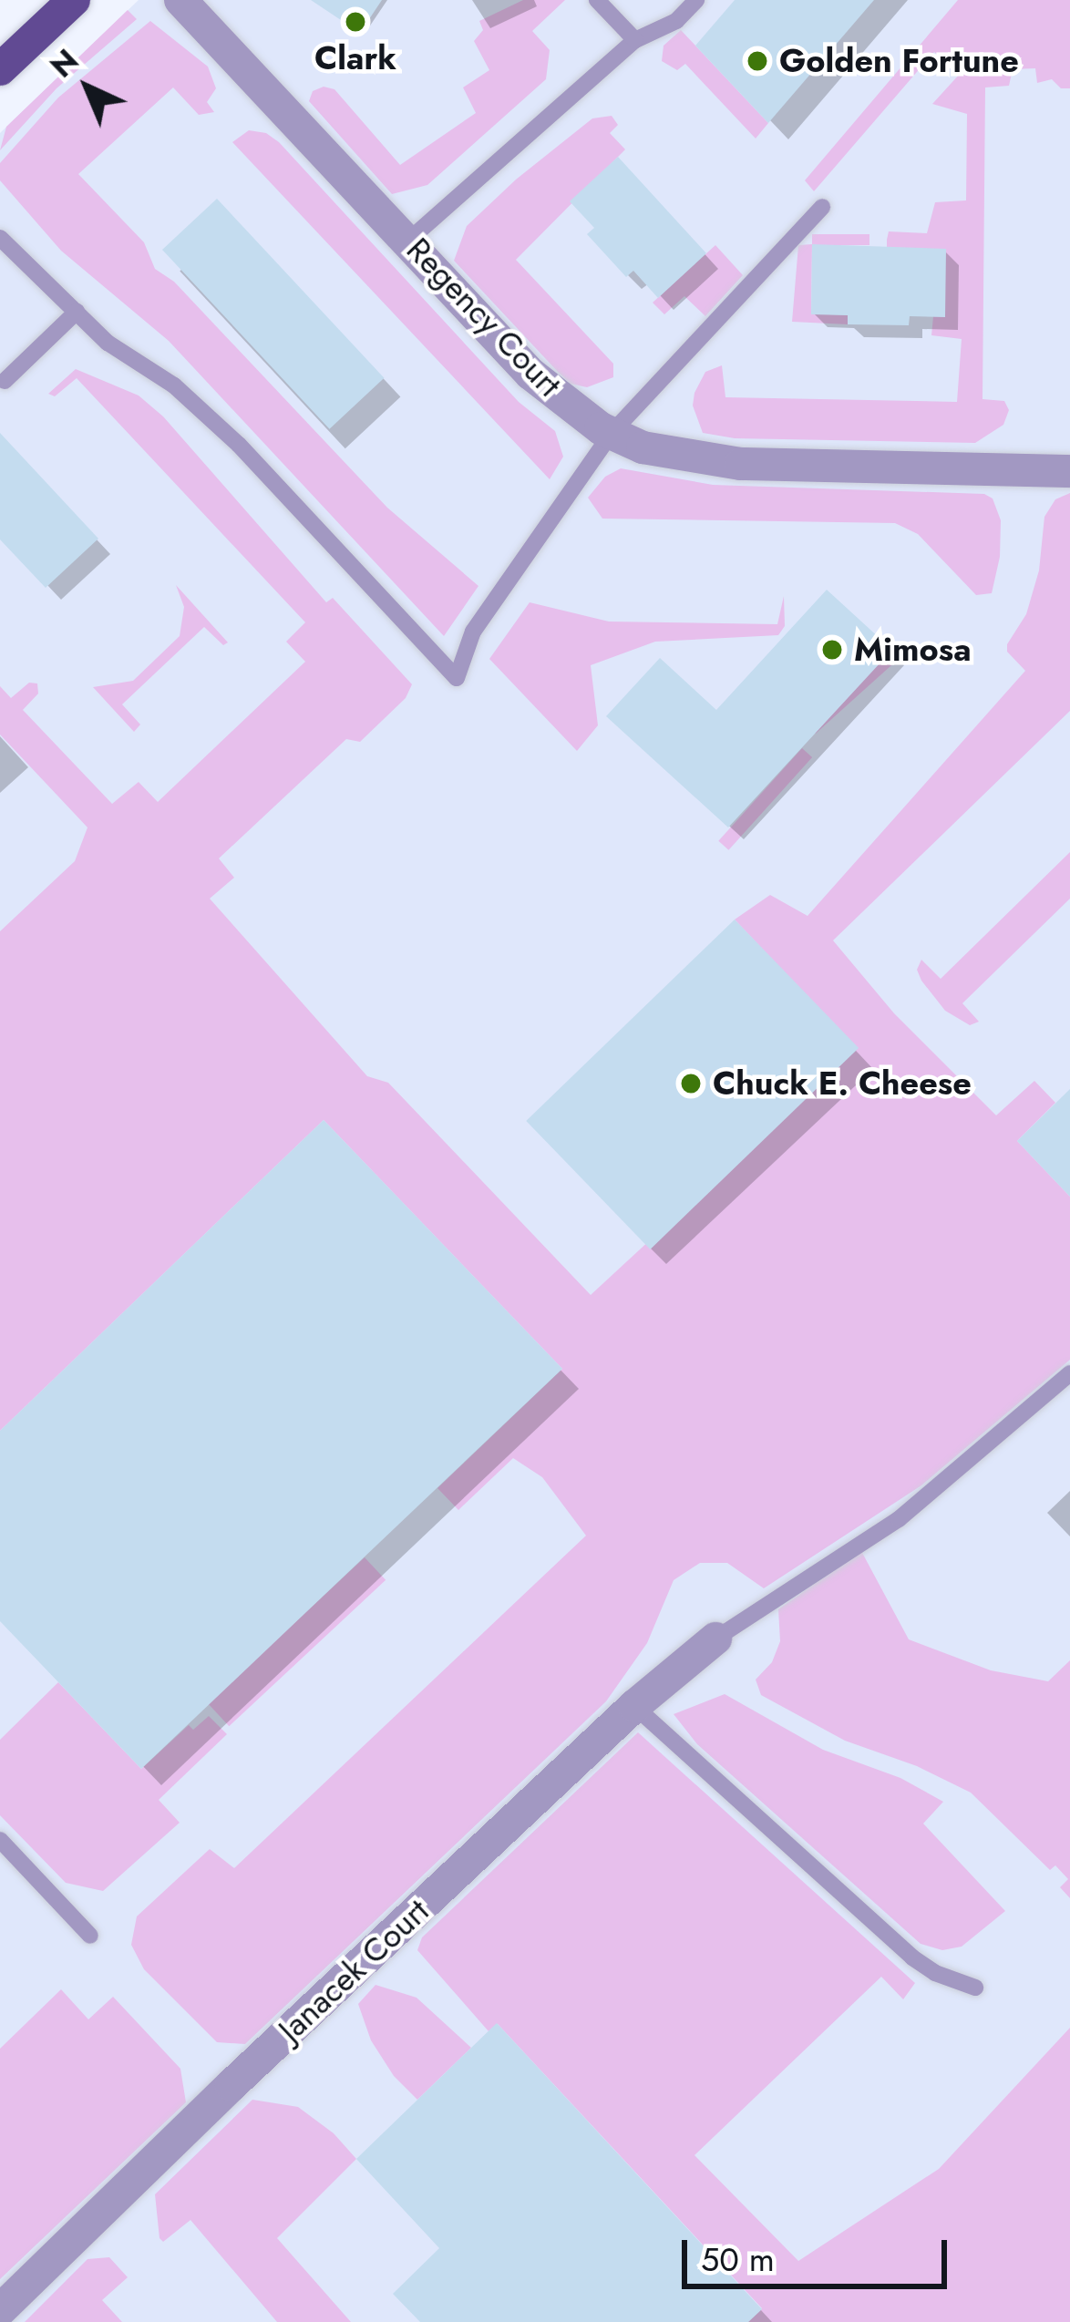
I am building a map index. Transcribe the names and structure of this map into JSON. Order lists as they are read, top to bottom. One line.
{"streets":{"street":["Regency Court","Janacek Court"]},"places":["Clark","Golden Fortune","Mimosa","Chuck E. Cheese"],"scale_bar":"50 m","north":"top left"}
